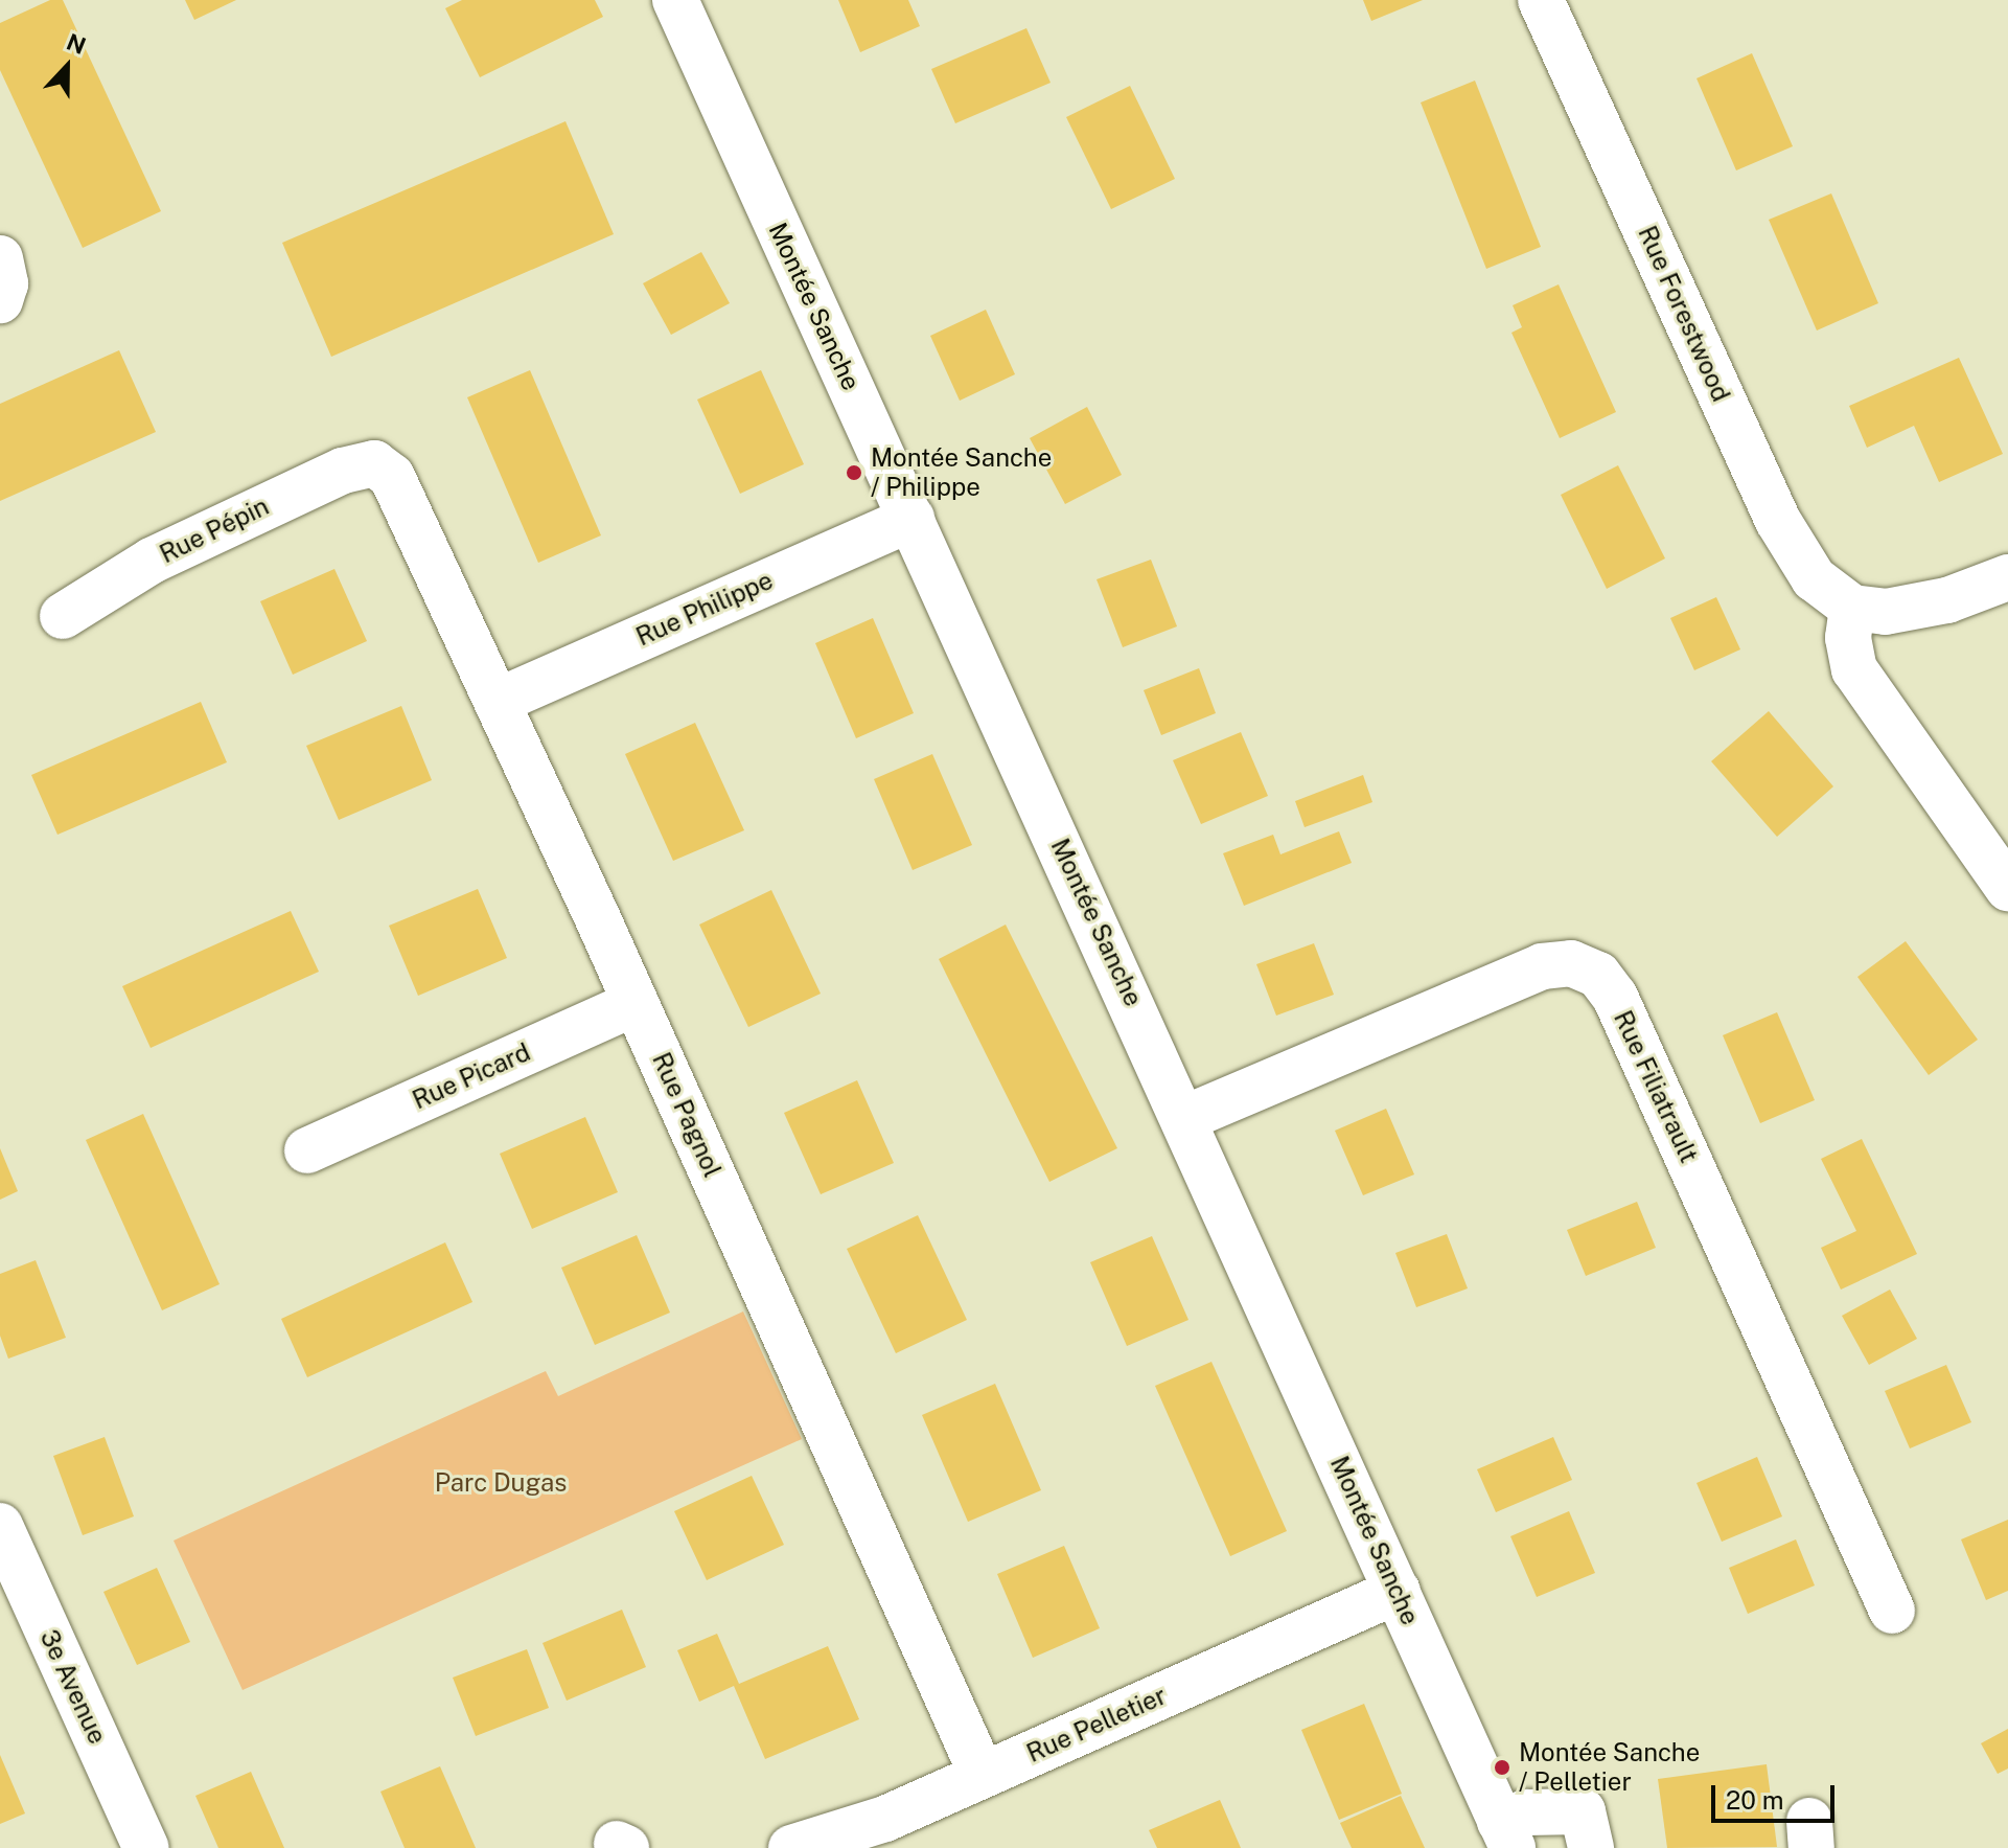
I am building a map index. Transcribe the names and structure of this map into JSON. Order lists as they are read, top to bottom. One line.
{"streets":{"street":["Montée Sanche","Rue Forestwood","Rue Pépin","Rue Philippe","Rue Picard","Rue Filiatrault","Rue Pagnol","3e Avenue","Rue Pelletier"]},"crossings":[["Montée Sanche","Rue Philippe"],["Montée Sanche","Rue Filiatrault"],["Montée Sanche","Rue Pelletier"],["Rue Pépin","Rue Pagnol"],["Rue Philippe","Rue Pagnol"],["Rue Picard","Rue Pagnol"],["Rue Pagnol","Rue Pelletier"]],"parks":["Parc Dugas"],"places":["Montée Sanche / Philippe","Montée Sanche / Pelletier"],"scale_bar":"20 m","north":"top"}
